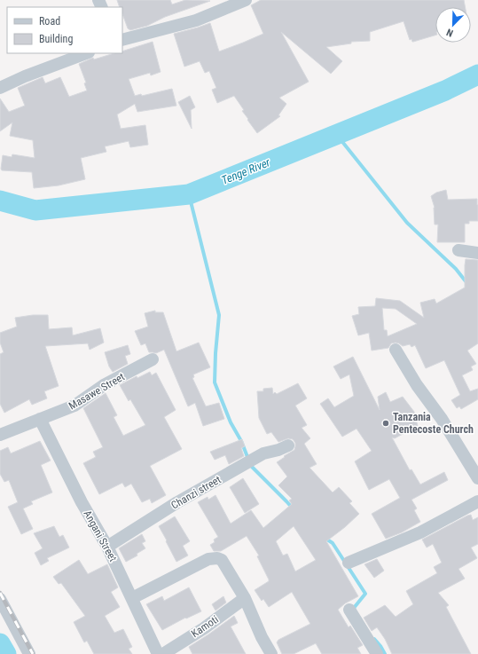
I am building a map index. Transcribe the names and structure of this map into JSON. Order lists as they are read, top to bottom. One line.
{"streets":{"street":["Masawe Street","Chanzi street","Angani Street","Kamoti"]},"crossings":[["Masawe Street","Angani Street"],["Chanzi street","Angani Street"]],"water":["Tenge River"],"places":["Tanzania Pentecoste Church"],"legend":["Road","Building"],"north":"bottom left"}
